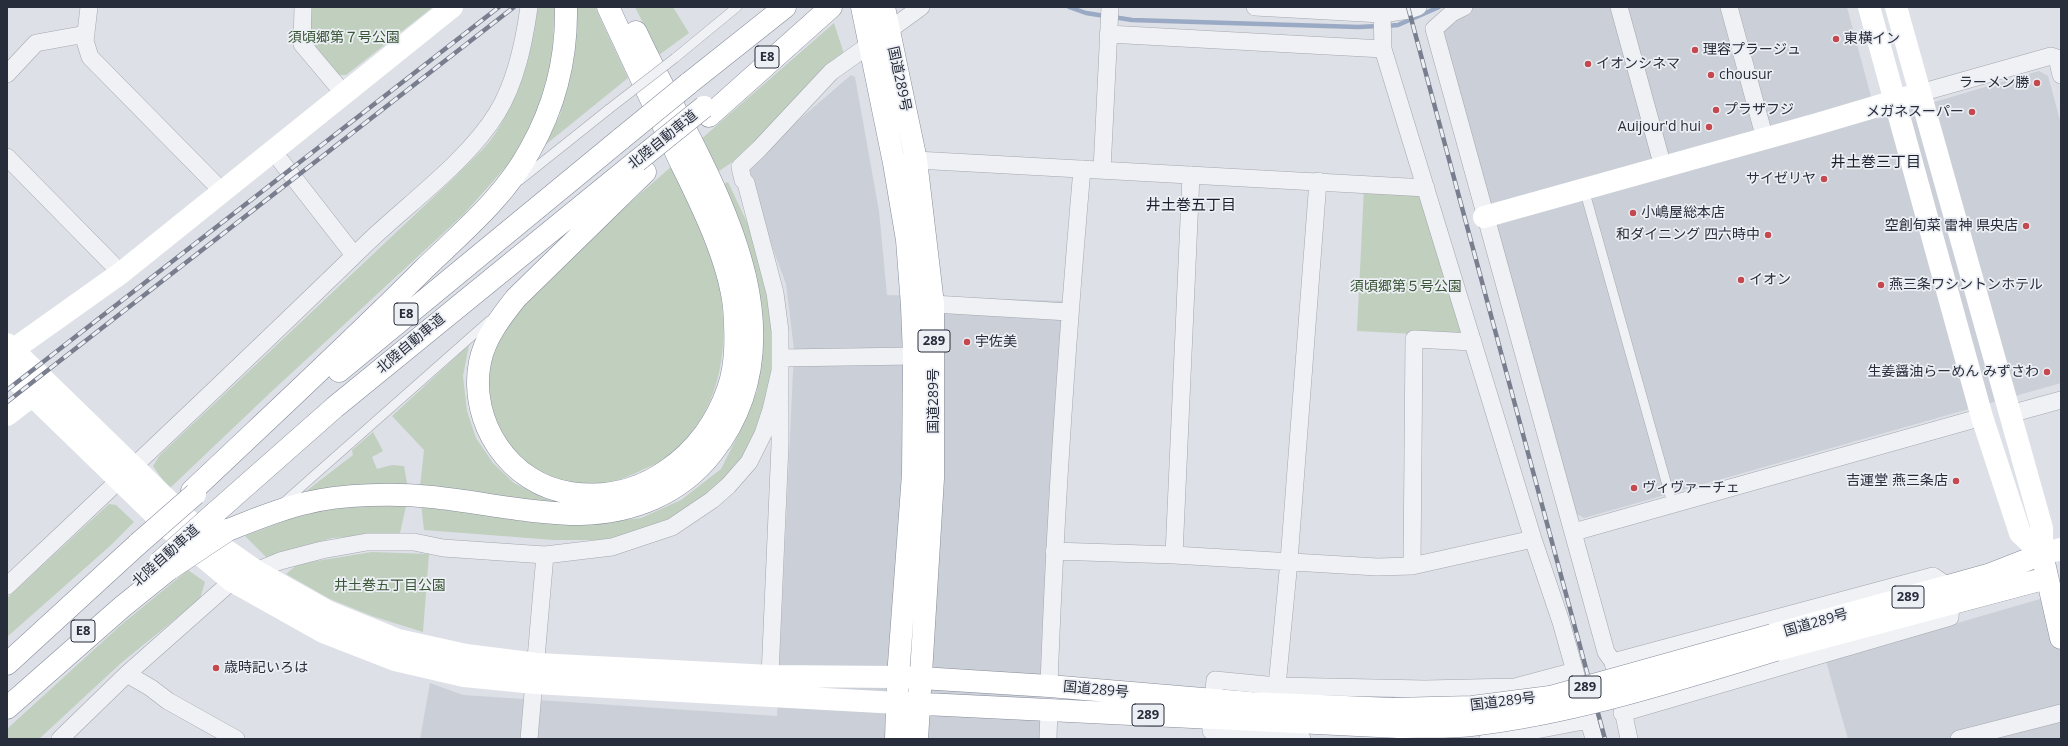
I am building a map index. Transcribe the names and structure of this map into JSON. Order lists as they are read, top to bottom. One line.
{"streets":{"main road":["E8","国道289号","北陸自動車道","289"]},"districts":["井土巻三丁目","井土巻五丁目"],"parks":["須頃郷第７号公園","須頃郷第５号公園","井土巻五丁目公園"],"places":["東横イン","理容プラージュ","イオンシネマ","chousur","ラーメン勝","プラザフジ","メガネスーパー","Auijour'd hui","サイゼリヤ","小嶋屋総本店","空創旬菜 雷神 県央店","和ダイニング 四六時中","イオン","燕三条ワシントンホテル","宇佐美","生姜醤油らーめん みずさわ","吉運堂 燕三条店","ヴィヴァーチェ","歳時記いろは"]}
